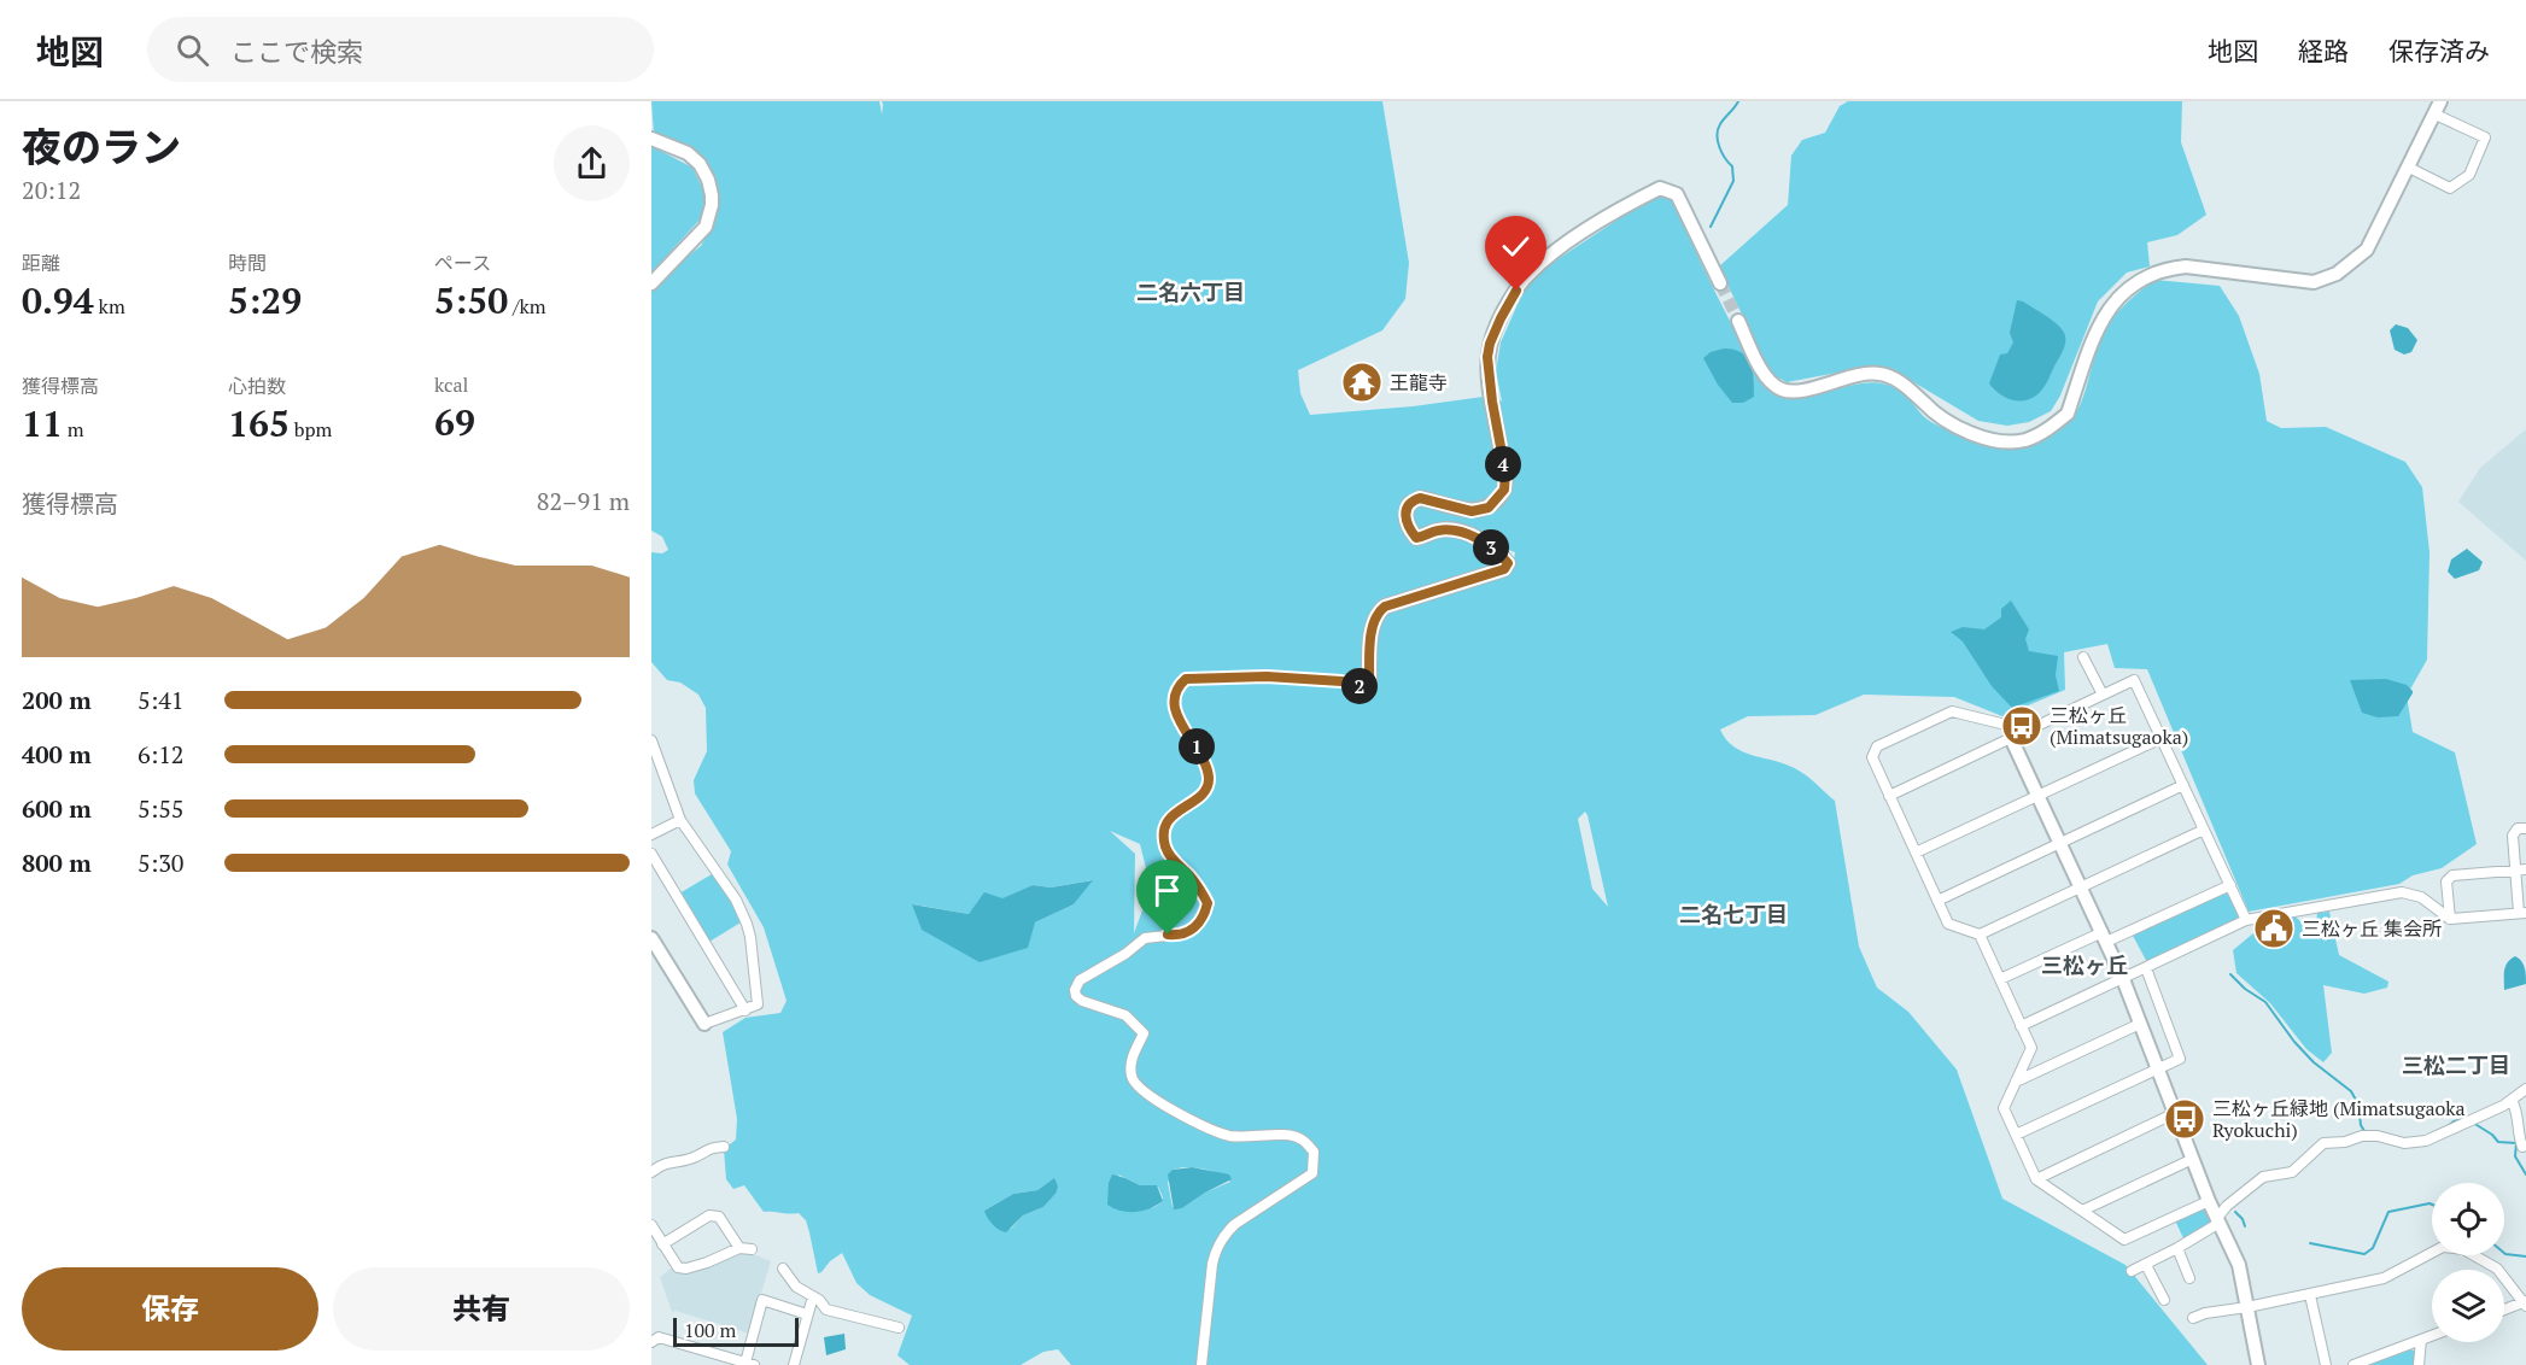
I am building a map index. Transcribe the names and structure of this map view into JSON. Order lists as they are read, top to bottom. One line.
{"districts":["二名六丁目","二名七丁目","三松ヶ丘","三松二丁目"],"places":{"temple":["王龍寺"],"bus stop":["三松ヶ丘 (Mimatsugaoka)","三松ヶ丘緑地 (Mimatsugaoka Ryokuchi)"],"public building":["三松ヶ丘 集会所"]},"scale_bar":"100 m","page":{"header":"地図","search":"ここで検索","nav":["地図","経路","保存済み"],"heading":["夜のラン","20:12"],"stats":[["距離","0.94 km"],["時間","5:29"],["ペース","5:50 /km"],["獲得標高","11 m"],["心拍数","165 bpm"],["kcal","69"]],"pins":["4","3","2","1"],"chart":["獲得標高","82–91 m"],"list":[{"name":"200 m","note":"5:41"},{"name":"400 m","note":"6:12"},{"name":"600 m","note":"5:55"},{"name":"800 m","note":"5:30"}],"buttons":["保存","共有"],"scale":"100 m"}}
